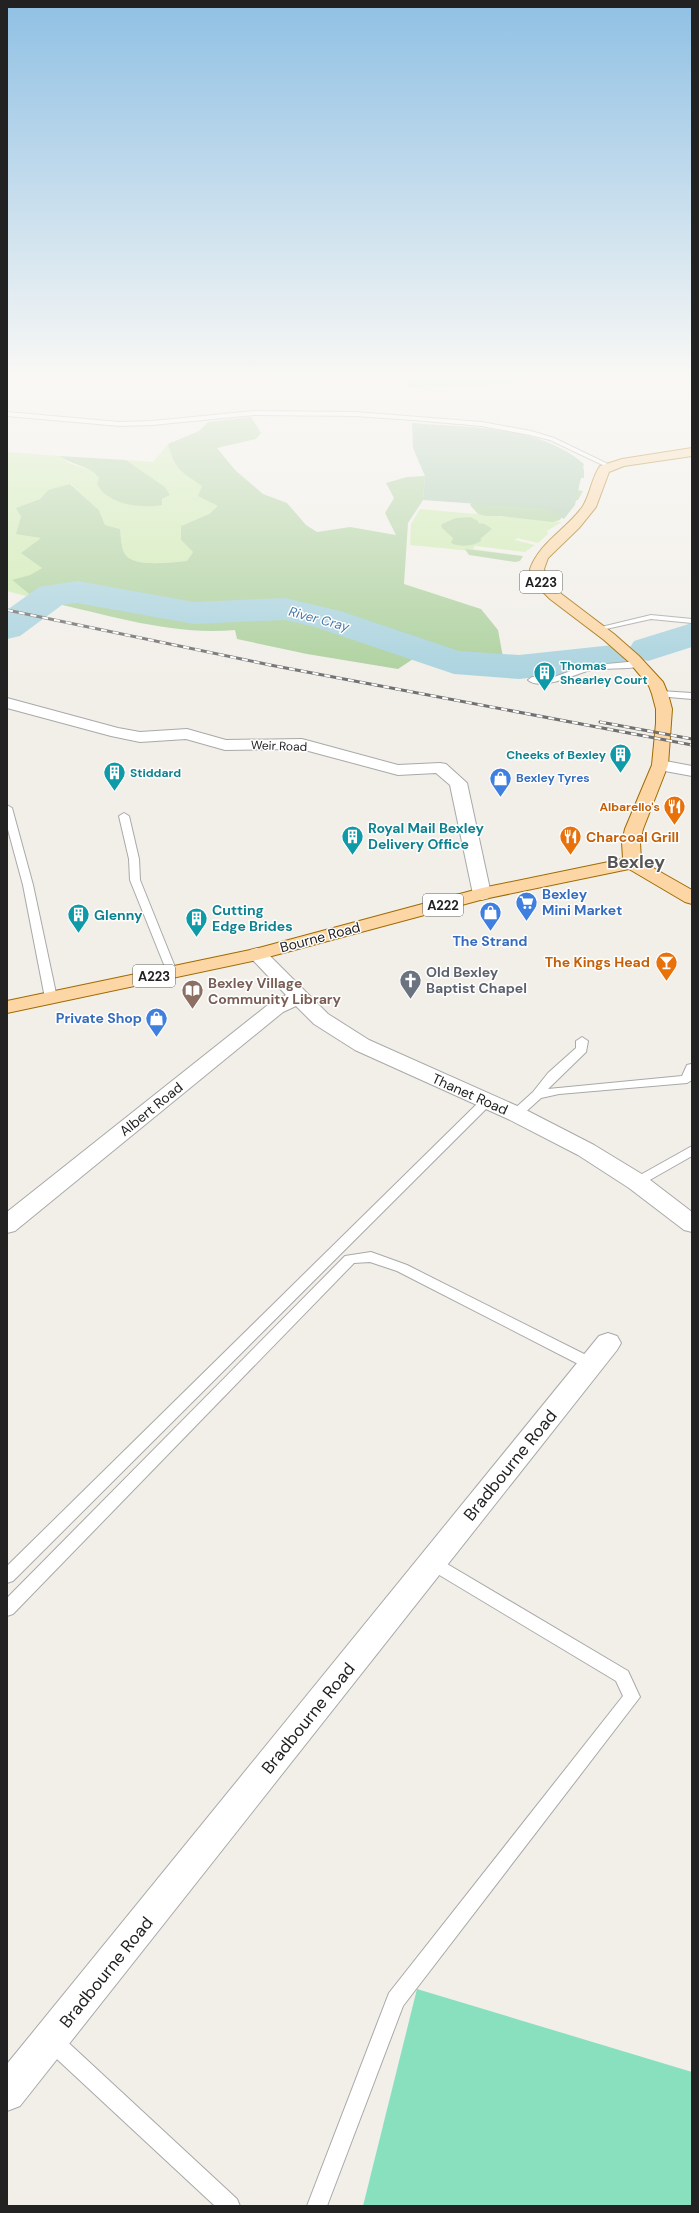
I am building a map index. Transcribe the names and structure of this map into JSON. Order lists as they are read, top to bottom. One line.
{"streets":{"main road":["A223","A222","Bourne Road"],"street":["Weir Road","Thanet Road","Albert Road","Bradbourne Road"]},"crossings":[["A223","Bourne Road"],["Weir Road","Bourne Road"],["Bourne Road","Thanet Road"],["Thanet Road","Albert Road"]],"districts":["Bexley"],"water":["River Cray"],"places":{"building":["Thomas Shearley Court","Cheeks of Bexley","Stiddard","Royal Mail Bexley Delivery Office","Glenny","Cutting Edge Brides"],"shop":["Bexley Tyres","The Strand","Private Shop"],"restaurant":["Albarello's","Charcoal Grill"],"supermarket":["Bexley Mini Market"],"bar":["The Kings Head"],"church":["Old Bexley Baptist Chapel"],"library":["Bexley Village Community Library"]}}
